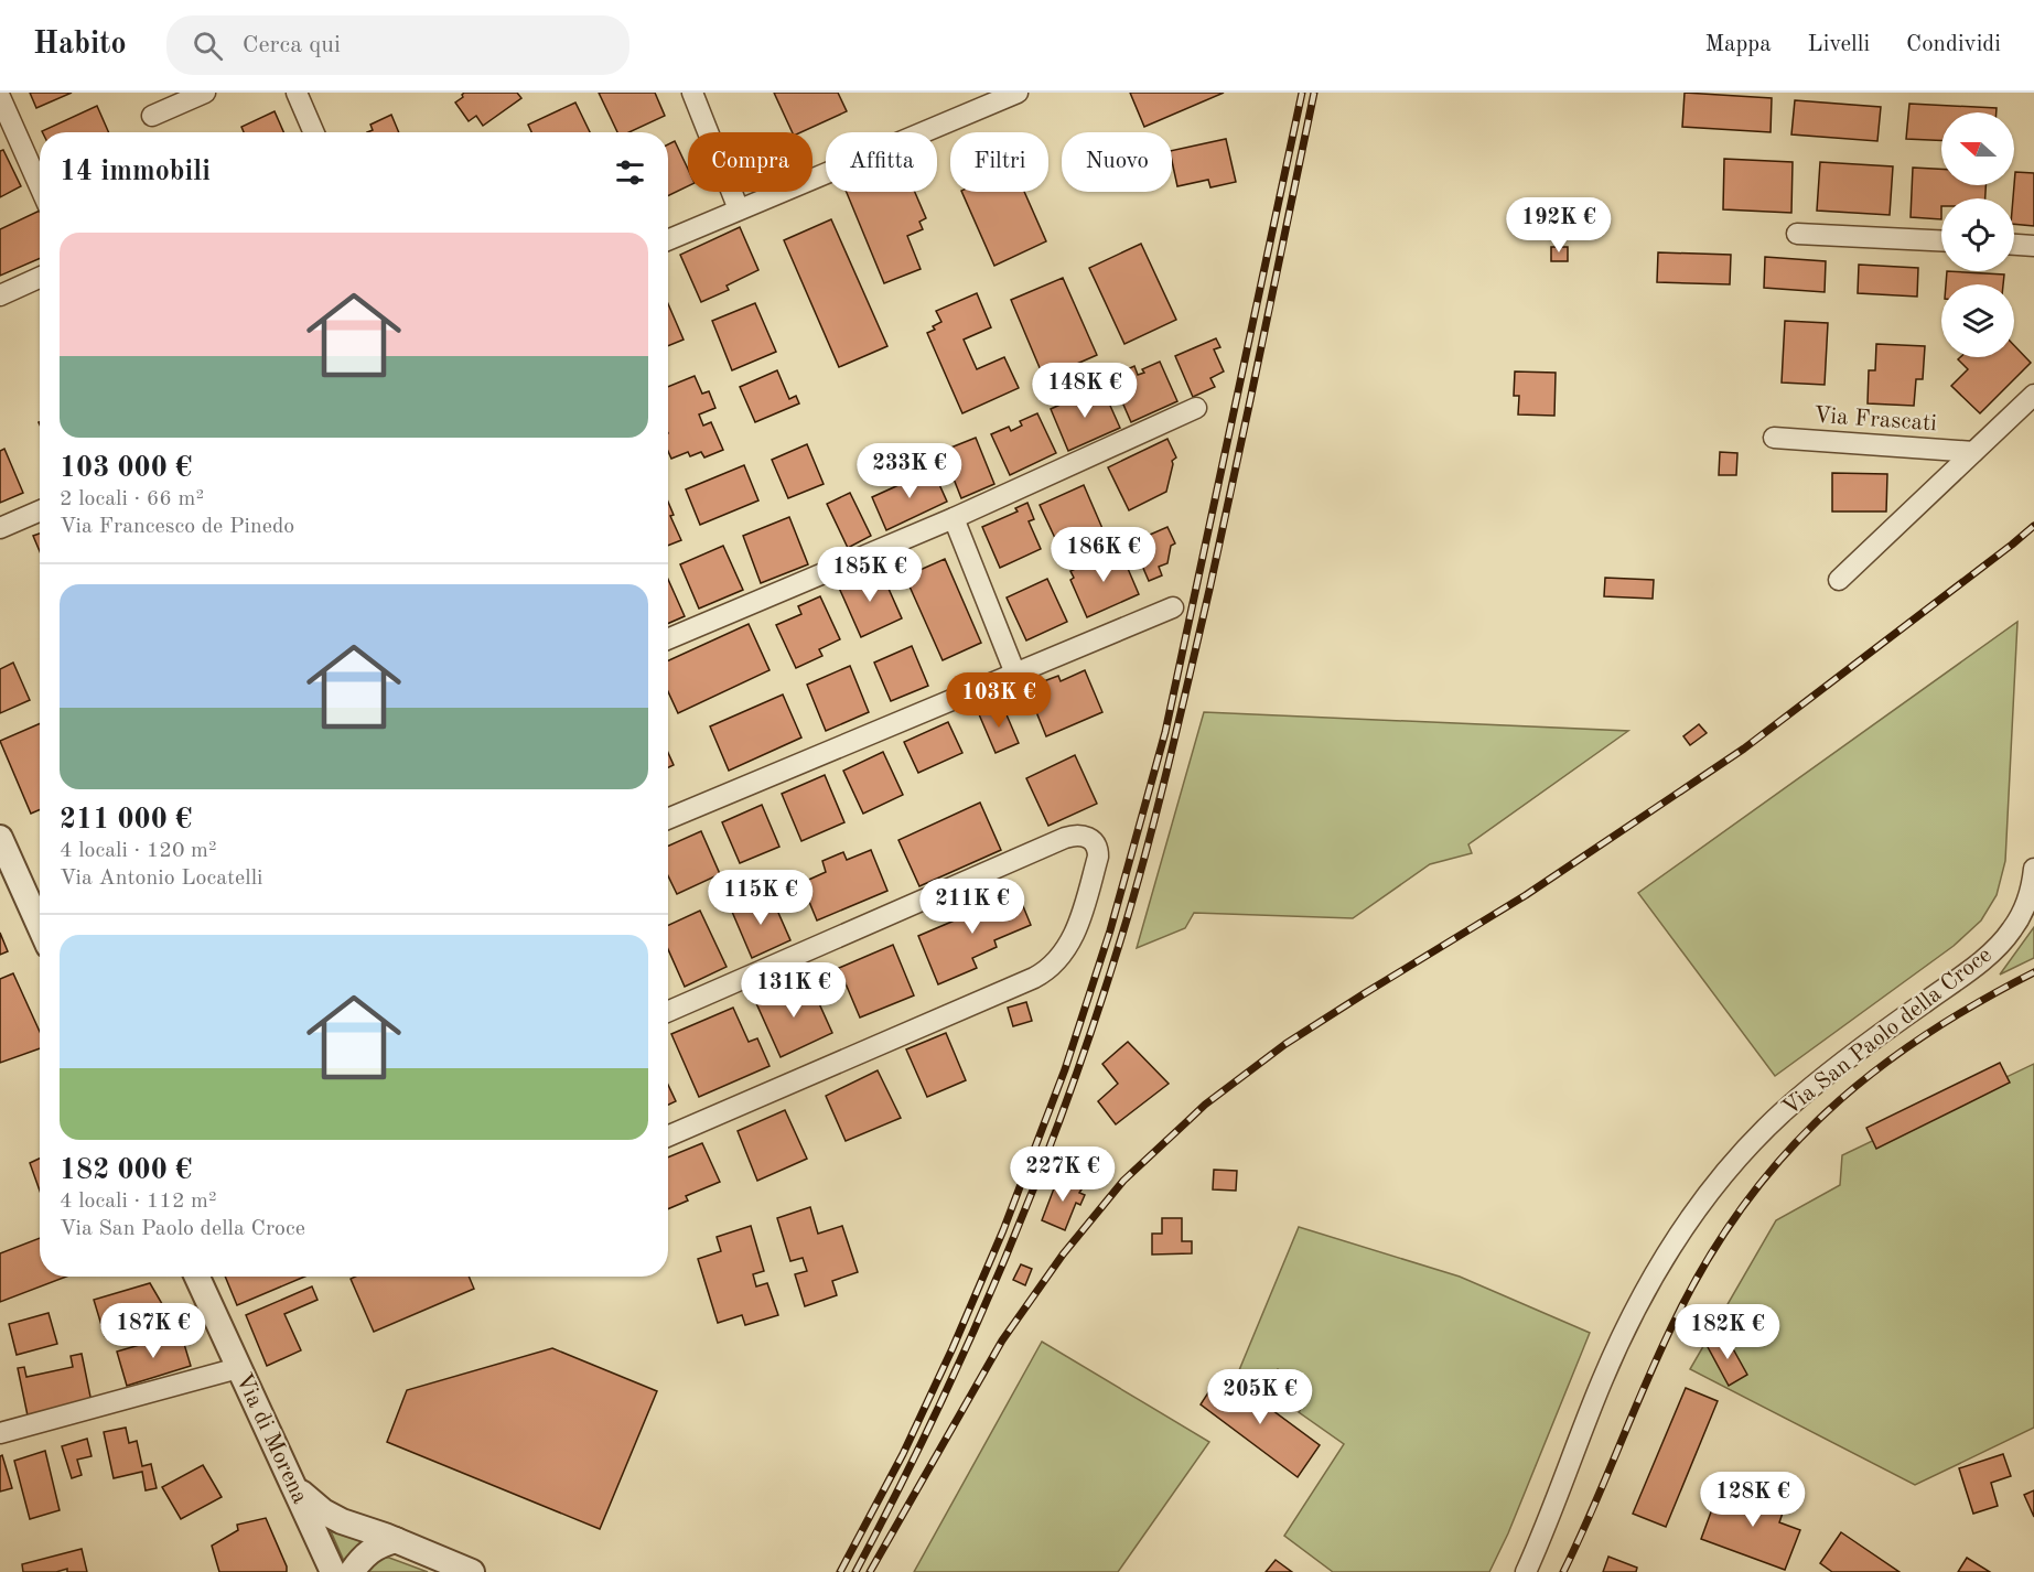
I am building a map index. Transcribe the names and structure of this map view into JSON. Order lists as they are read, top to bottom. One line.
{"streets":{"street":["Via Frascati","Via San Paolo della Croce","Via di Morena"]},"north":"left","page":{"header":"Habito","search":"Cerca qui","nav":["Mappa","Livelli","Condividi"],"chip":["Compra","Affitta","Filtri","Nuovo"],"heading":"14 immobili","price":["192K €","148K €","233K €","186K €","185K €","103K €","115K €","211K €","131K €","227K €","187K €","182K €","205K €","128K €"],"list":[{"name":"103 000 €","note":"2 locali · 66 m² · Via Francesco de Pinedo"},{"name":"211 000 €","note":"4 locali · 120 m² · Via Antonio Locatelli"},{"name":"182 000 €","note":"4 locali · 112 m² · Via San Paolo della Croce"}]}}
